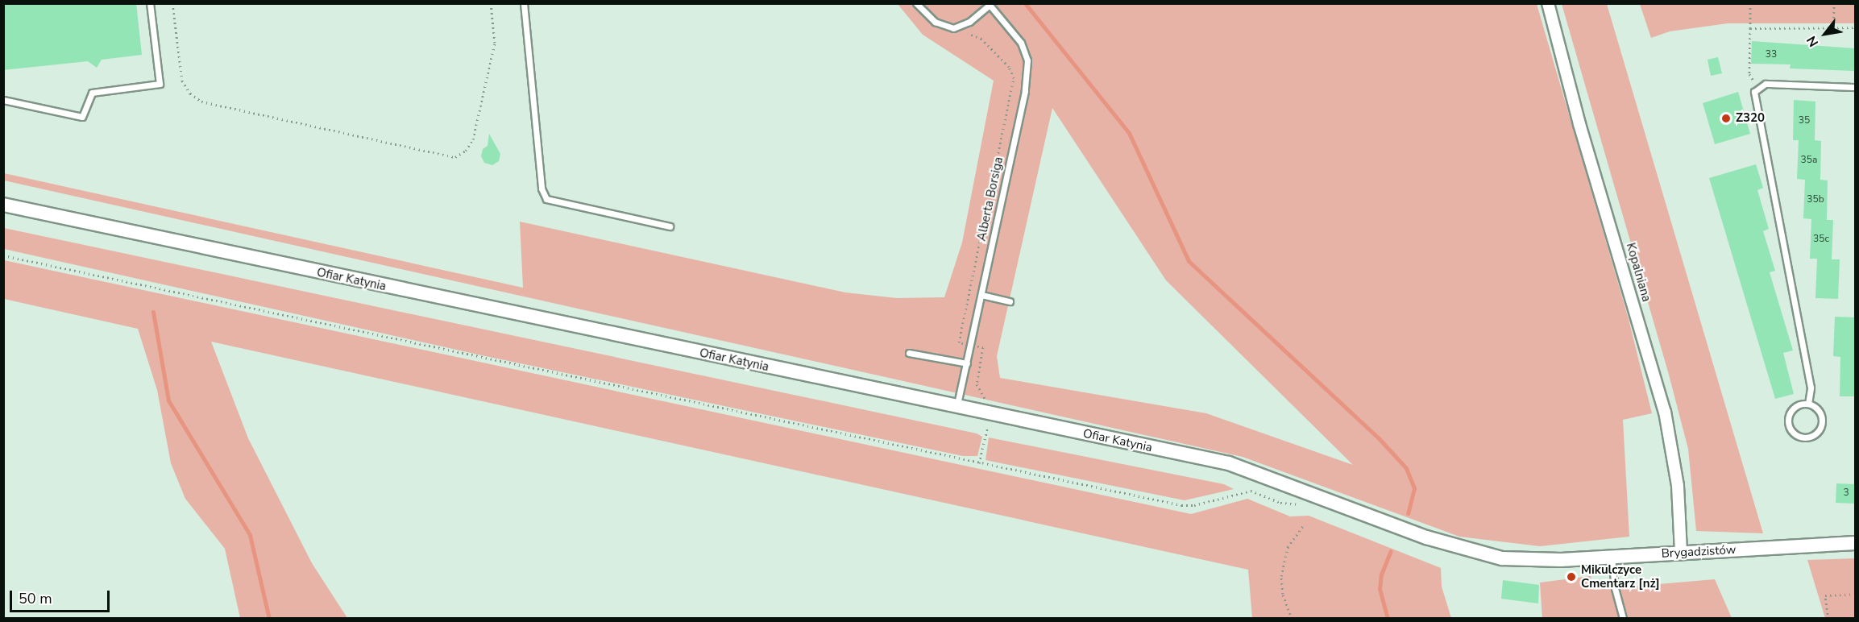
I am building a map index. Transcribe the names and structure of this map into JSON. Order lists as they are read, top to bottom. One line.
{"streets":{"street":["Kopalniana","Ofiar Katynia","Brygadzistów"],"lane":["Alberta Borsiga"]},"crossings":[["Alberta Borsiga","Ofiar Katynia"],["Kopalniana","Brygadzistów"],["Ofiar Katynia","Brygadzistów"]],"places":["Z320","Mikulczyce Cmentarz [nż]"],"house_numbers":["33","35","35a","35b","35c","3"],"scale_bar":"50 m","north":"bottom left"}
